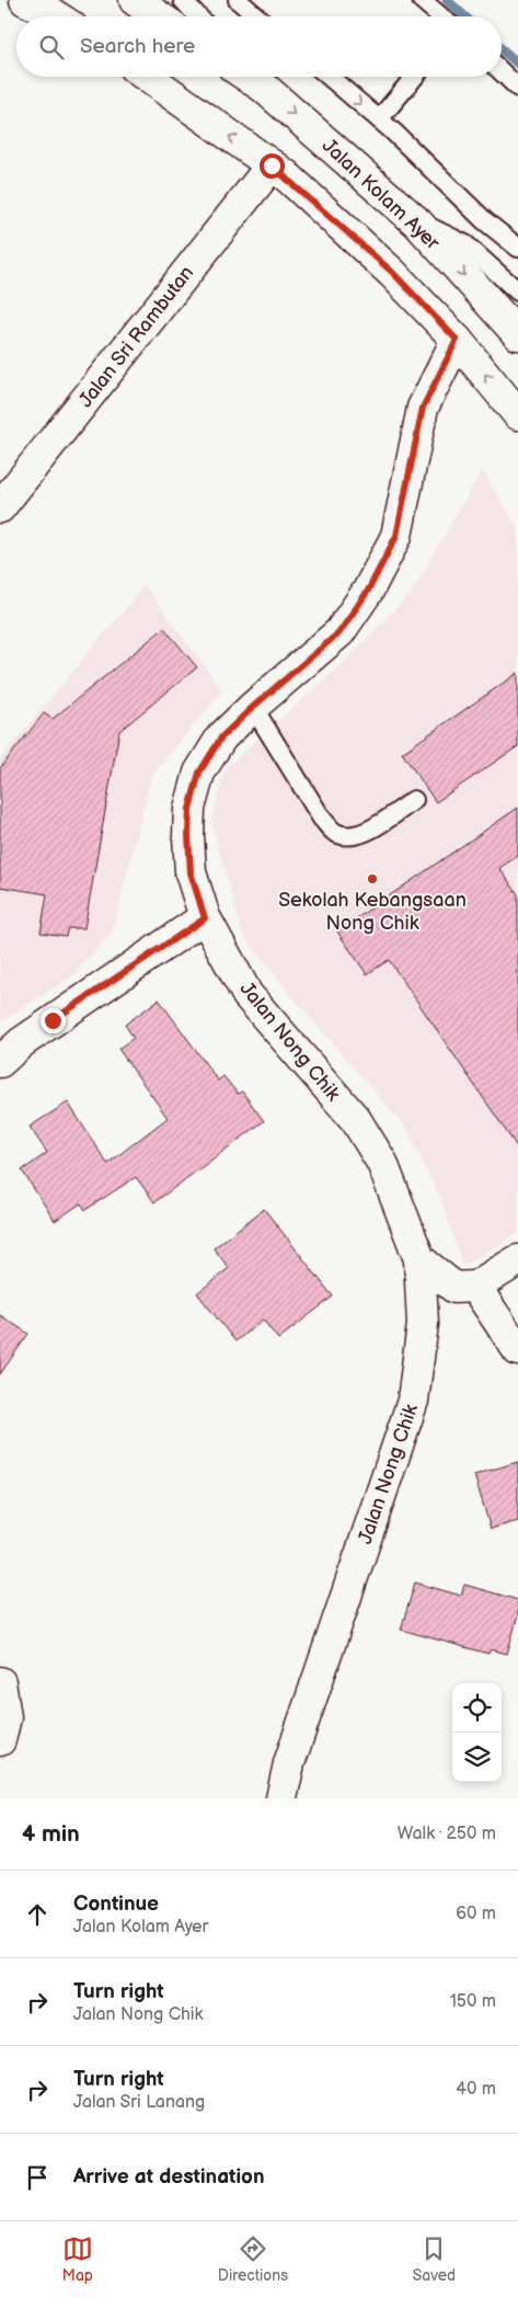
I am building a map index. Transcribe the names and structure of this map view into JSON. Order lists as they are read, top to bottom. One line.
{"streets":{"street":["Jalan Kolam Ayer","Jalan Sri Rambutan","Jalan Nong Chik"]},"places":["Sekolah Kebangsaan Nong Chik"],"page":{"search":"Search here","heading":["4 min","Walk · 250 m"],"list":[["Continue","Jalan Kolam Ayer","60 m"],["Turn right","Jalan Nong Chik","150 m"],["Turn right","Jalan Sri Lanang","40 m"],"Arrive at destination"],"nav":["Map","Directions","Saved"]}}
